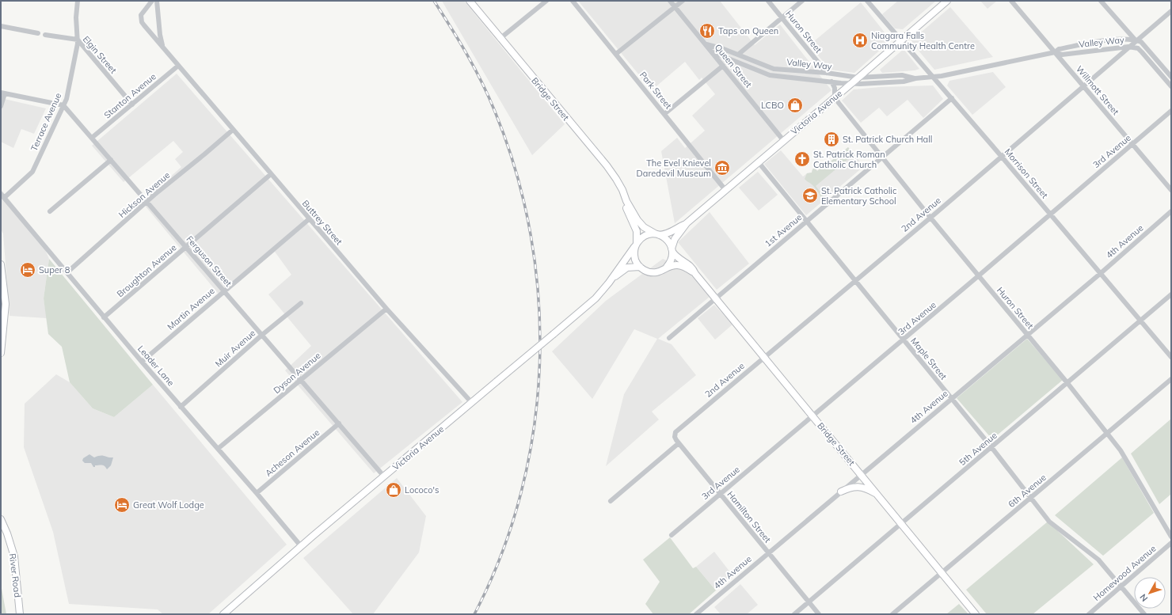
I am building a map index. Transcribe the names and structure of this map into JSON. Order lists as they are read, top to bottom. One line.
{"streets":{"main road":["Bridge Street","Victoria Avenue","River Road"],"street":["Huron Street","Valley Way","Elgin Street","Queen Street","Park Street","Willmott Street","Stanton Avenue","Terrace Avenue","3rd Avenue","Morrison Street","Hickson Avenue","2nd Avenue","Buttrey Street","1st Avenue","4th Avenue","Ferguson Street","Broughton Avenue","Martin Avenue","Muir Avenue","Maple Street","Leader Lane","Dyson Avenue","5th Avenue","Acheson Avenue","6th Avenue","Hamilton Street","Homewood Avenue"]},"crossings":[["Huron Street","Valley Way"],["Huron Street","Victoria Avenue"],["Huron Street","3rd Avenue"],["Huron Street","2nd Avenue"],["Huron Street","1st Avenue"],["Huron Street","4th Avenue"],["Huron Street","5th Avenue"],["Huron Street","6th Avenue"],["Valley Way","Queen Street"],["Valley Way","Willmott Street"],["Valley Way","Victoria Avenue"],["Valley Way","Morrison Street"],["Valley Way","2nd Avenue"],["Elgin Street","Stanton Avenue"],["Elgin Street","Terrace Avenue"],["Queen Street","Victoria Avenue"],["Park Street","Victoria Avenue"],["Willmott Street","3rd Avenue"],["Willmott Street","2nd Avenue"],["Stanton Avenue","Buttrey Street"],["Stanton Avenue","Ferguson Street"],["Bridge Street","Victoria Avenue"],["Bridge Street","3rd Avenue"],["Bridge Street","2nd Avenue"],["Bridge Street","1st Avenue"],["Bridge Street","4th Avenue"],["Bridge Street","5th Avenue"],["Bridge Street","6th Avenue"],["Victoria Avenue","Morrison Street"],["Victoria Avenue","Buttrey Street"],["Victoria Avenue","Ferguson Street"],["Victoria Avenue","Maple Street"],["Victoria Avenue","Leader Lane"],["Terrace Avenue","Ferguson Street"],["Terrace Avenue","Leader Lane"],["3rd Avenue","Morrison Street"],["3rd Avenue","Maple Street"],["3rd Avenue","Hamilton Street"],["Morrison Street","2nd Avenue"],["Morrison Street","1st Avenue"],["Morrison Street","4th Avenue"],["Morrison Street","5th Avenue"],["Hickson Avenue","Buttrey Street"],["Hickson Avenue","Ferguson Street"],["Hickson Avenue","Leader Lane"],["2nd Avenue","Maple Street"],["2nd Avenue","Hamilton Street"],["Buttrey Street","Broughton Avenue"],["Buttrey Street","Martin Avenue"],["Buttrey Street","Dyson Avenue"],["1st Avenue","Maple Street"],["4th Avenue","Maple Street"],["4th Avenue","Hamilton Street"],["Ferguson Street","Broughton Avenue"],["Ferguson Street","Martin Avenue"],["Ferguson Street","Muir Avenue"],["Ferguson Street","Dyson Avenue"],["Ferguson Street","Acheson Avenue"],["Broughton Avenue","Leader Lane"],["Martin Avenue","Leader Lane"],["Muir Avenue","Leader Lane"],["Maple Street","5th Avenue"],["Maple Street","6th Avenue"],["Maple Street","Homewood Avenue"],["Leader Lane","Dyson Avenue"],["Leader Lane","Acheson Avenue"],["5th Avenue","Hamilton Street"]],"places":{"restaurant":["Taps on Queen"],"hospital":["Niagara Falls Community Health Centre"],"shop":["LCBO","Lococo's"],"building":["St. Patrick Church Hall"],"church":["St. Patrick Roman Catholic Church"],"museum":["The Evel Knievel Daredevil Museum"],"school or university":["St. Patrick Catholic Elementary School"],"hotel":["Super 8","Great Wolf Lodge"]},"north":"bottom left"}
